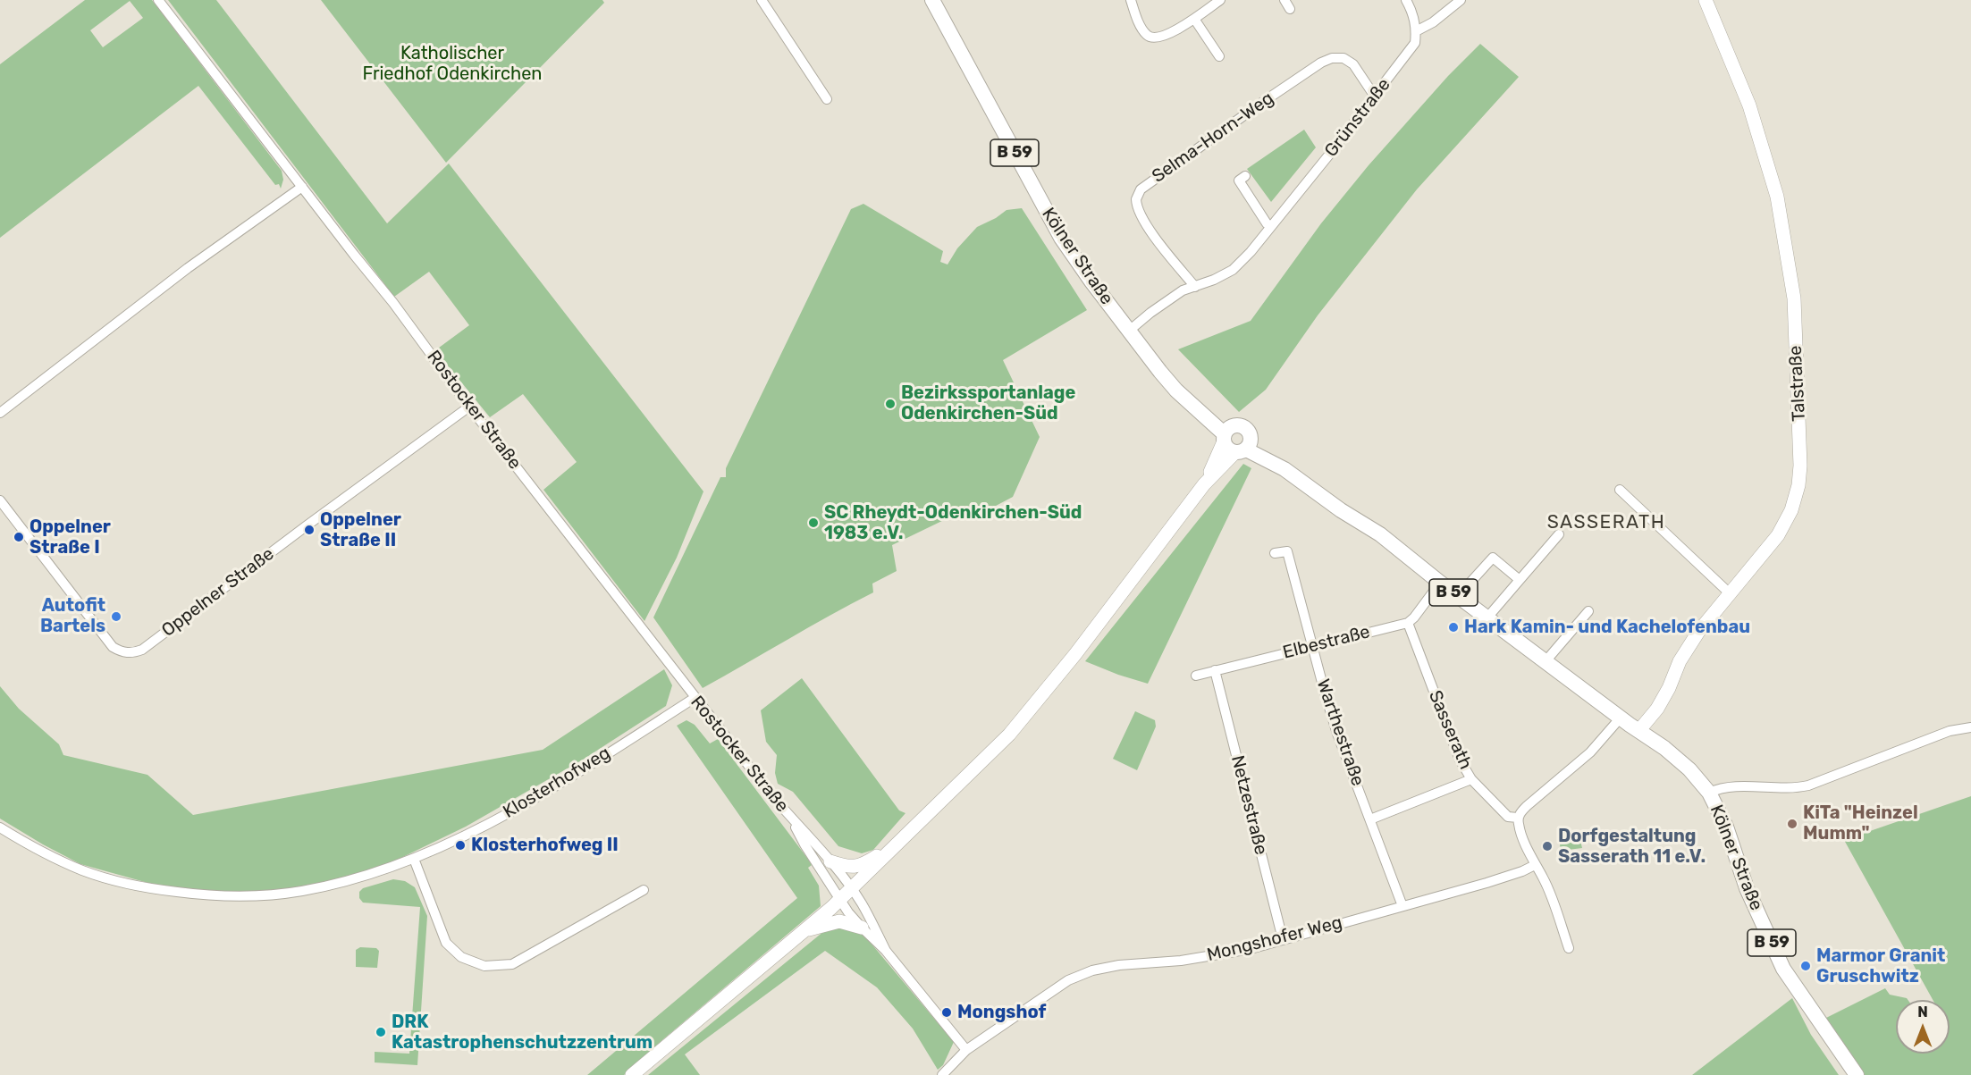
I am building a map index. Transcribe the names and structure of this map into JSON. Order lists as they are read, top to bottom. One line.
{"streets":{"main road":["B 59","Kölner Straße","Talstraße"],"street":["Grünstraße","Selma-Horn-Weg","Rostocker Straße","Oppelner Straße","Elbestraße","Sasserath","Warthestraße","Klosterhofweg","Netzestraße","Mongshofer Weg"]},"crossings":[["Grünstraße","Selma-Horn-Weg"],["Grünstraße","Kölner Straße"],["Kölner Straße","Talstraße"],["Rostocker Straße","Oppelner Straße"],["Rostocker Straße","Klosterhofweg"],["Elbestraße","Sasserath"],["Elbestraße","Warthestraße"],["Elbestraße","Netzestraße"],["Warthestraße","Mongshofer Weg"],["Netzestraße","Mongshofer Weg"]],"districts":["SASSERATH"],"parks":["Katholischer Friedhof Odenkirchen"],"places":["Bezirkssportanlage Odenkirchen-Süd","SC Rheydt-Odenkirchen-Süd 1983 e.V.","Oppelner Straße II","Oppelner Straße I","Autofit Bartels","Hark Kamin- und Kachelofenbau","KiTa \"Heinzel Mumm\"","Klosterhofweg II","Dorfgestaltung Sasserath 11 e.V.","Marmor Granit Gruschwitz","Mongshof","DRK Katastrophenschutzzentrum"],"north":"top"}
